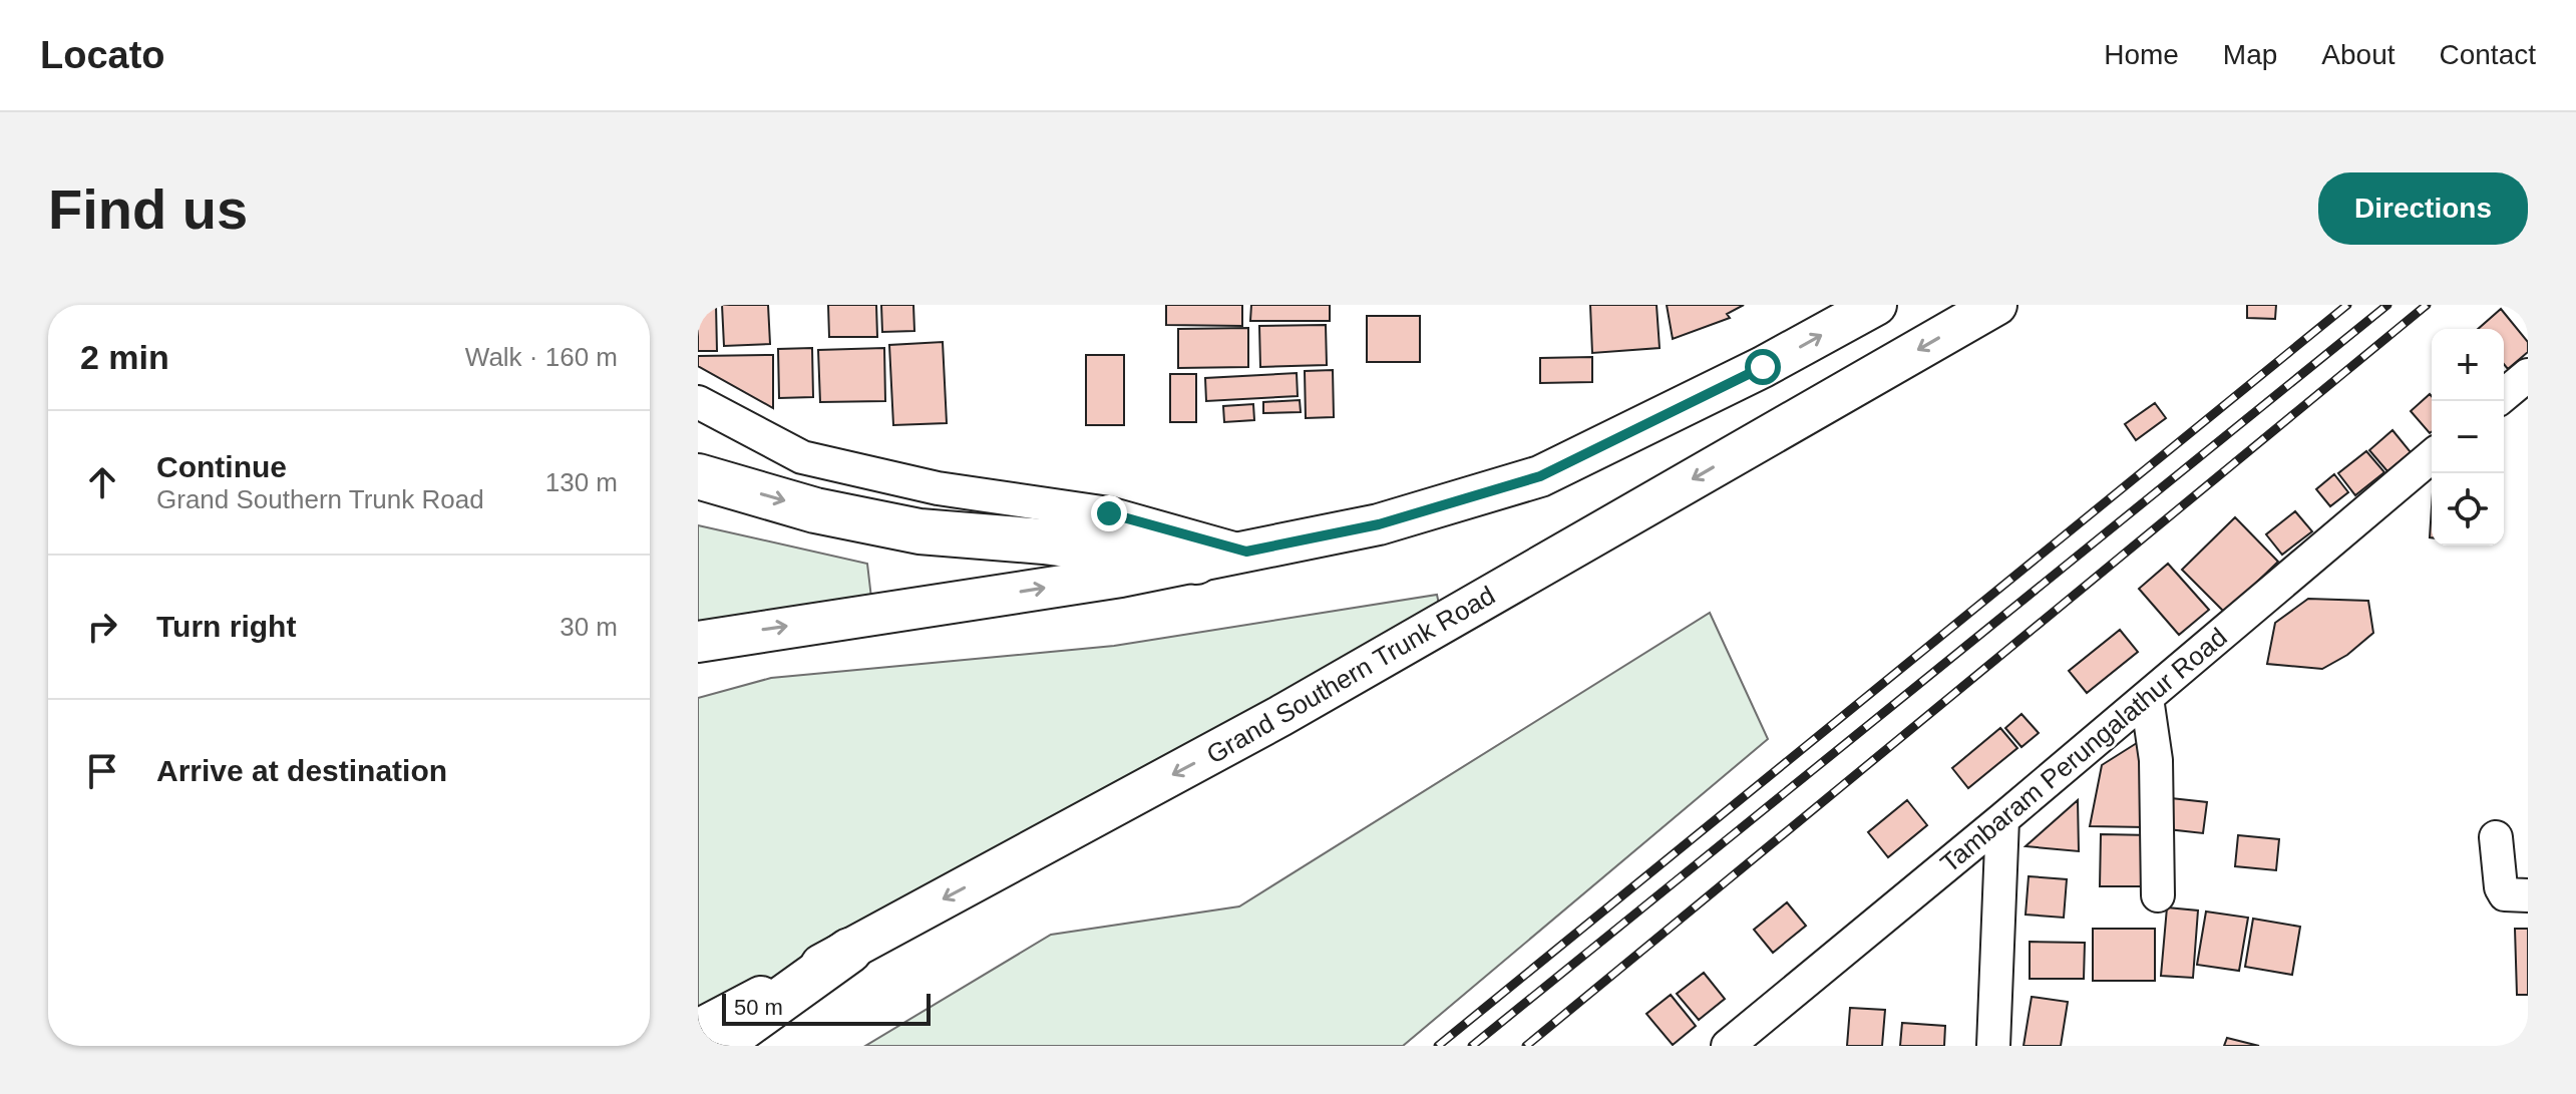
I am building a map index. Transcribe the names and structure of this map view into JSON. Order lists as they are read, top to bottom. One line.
{"streets":{"main road":["Grand Southern Trunk Road"],"street":["Tambaram Perungalathur Road"]},"scale_bar":"50 m","page":{"header":"Locato","nav":["Home","Map","About","Contact"],"buttons":"Directions","title":"Find us","heading":["2 min","Walk · 160 m"],"map_buttons":["+","−"],"list":[["Continue","Grand Southern Trunk Road","130 m"],["Turn right","30 m"],"Arrive at destination"],"scale":"50 m"}}
